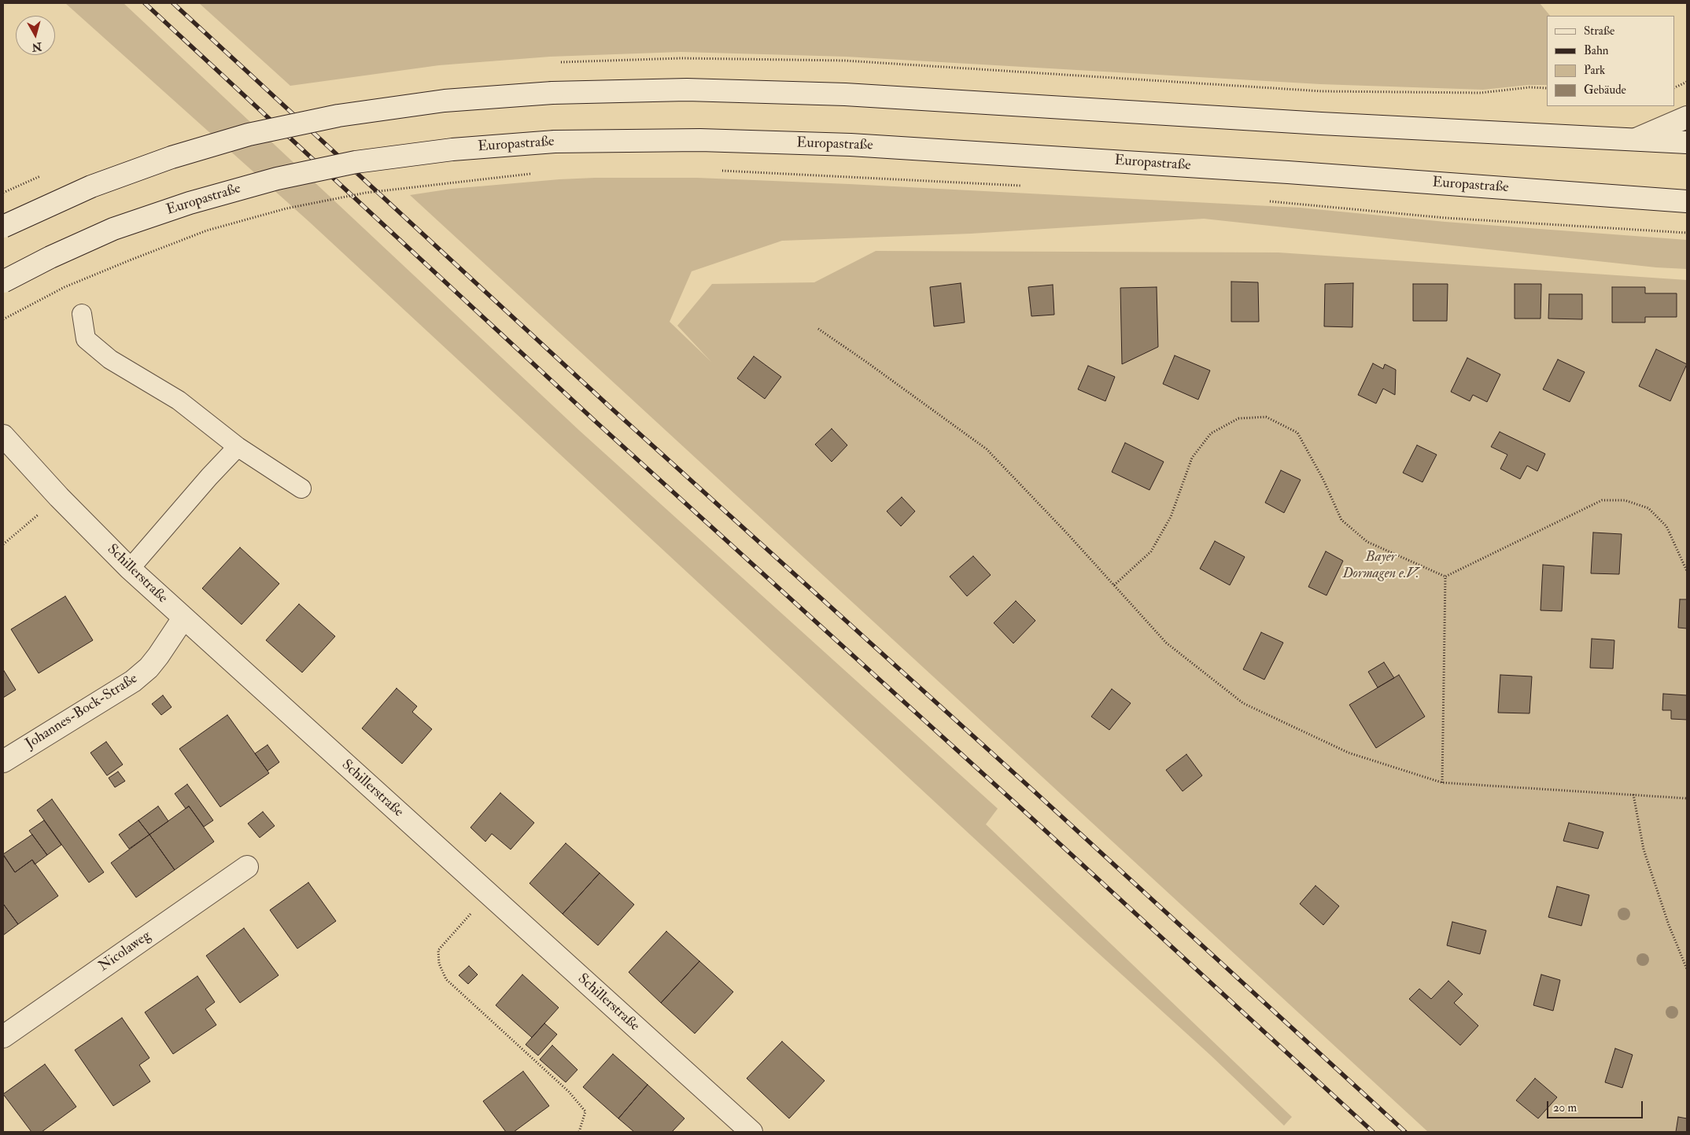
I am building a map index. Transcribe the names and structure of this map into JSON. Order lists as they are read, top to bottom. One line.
{"streets":{"main road":["Europastraße","Schillerstraße","Johannes-Bock-Straße","Nicolaweg"]},"crossings":[["Schillerstraße","Johannes-Bock-Straße"]],"parks":["Bayer Dormagen e.V."],"legend":["Straße","Bahn","Park","Gebäude"],"scale_bar":"20 m","north":"bottom"}
